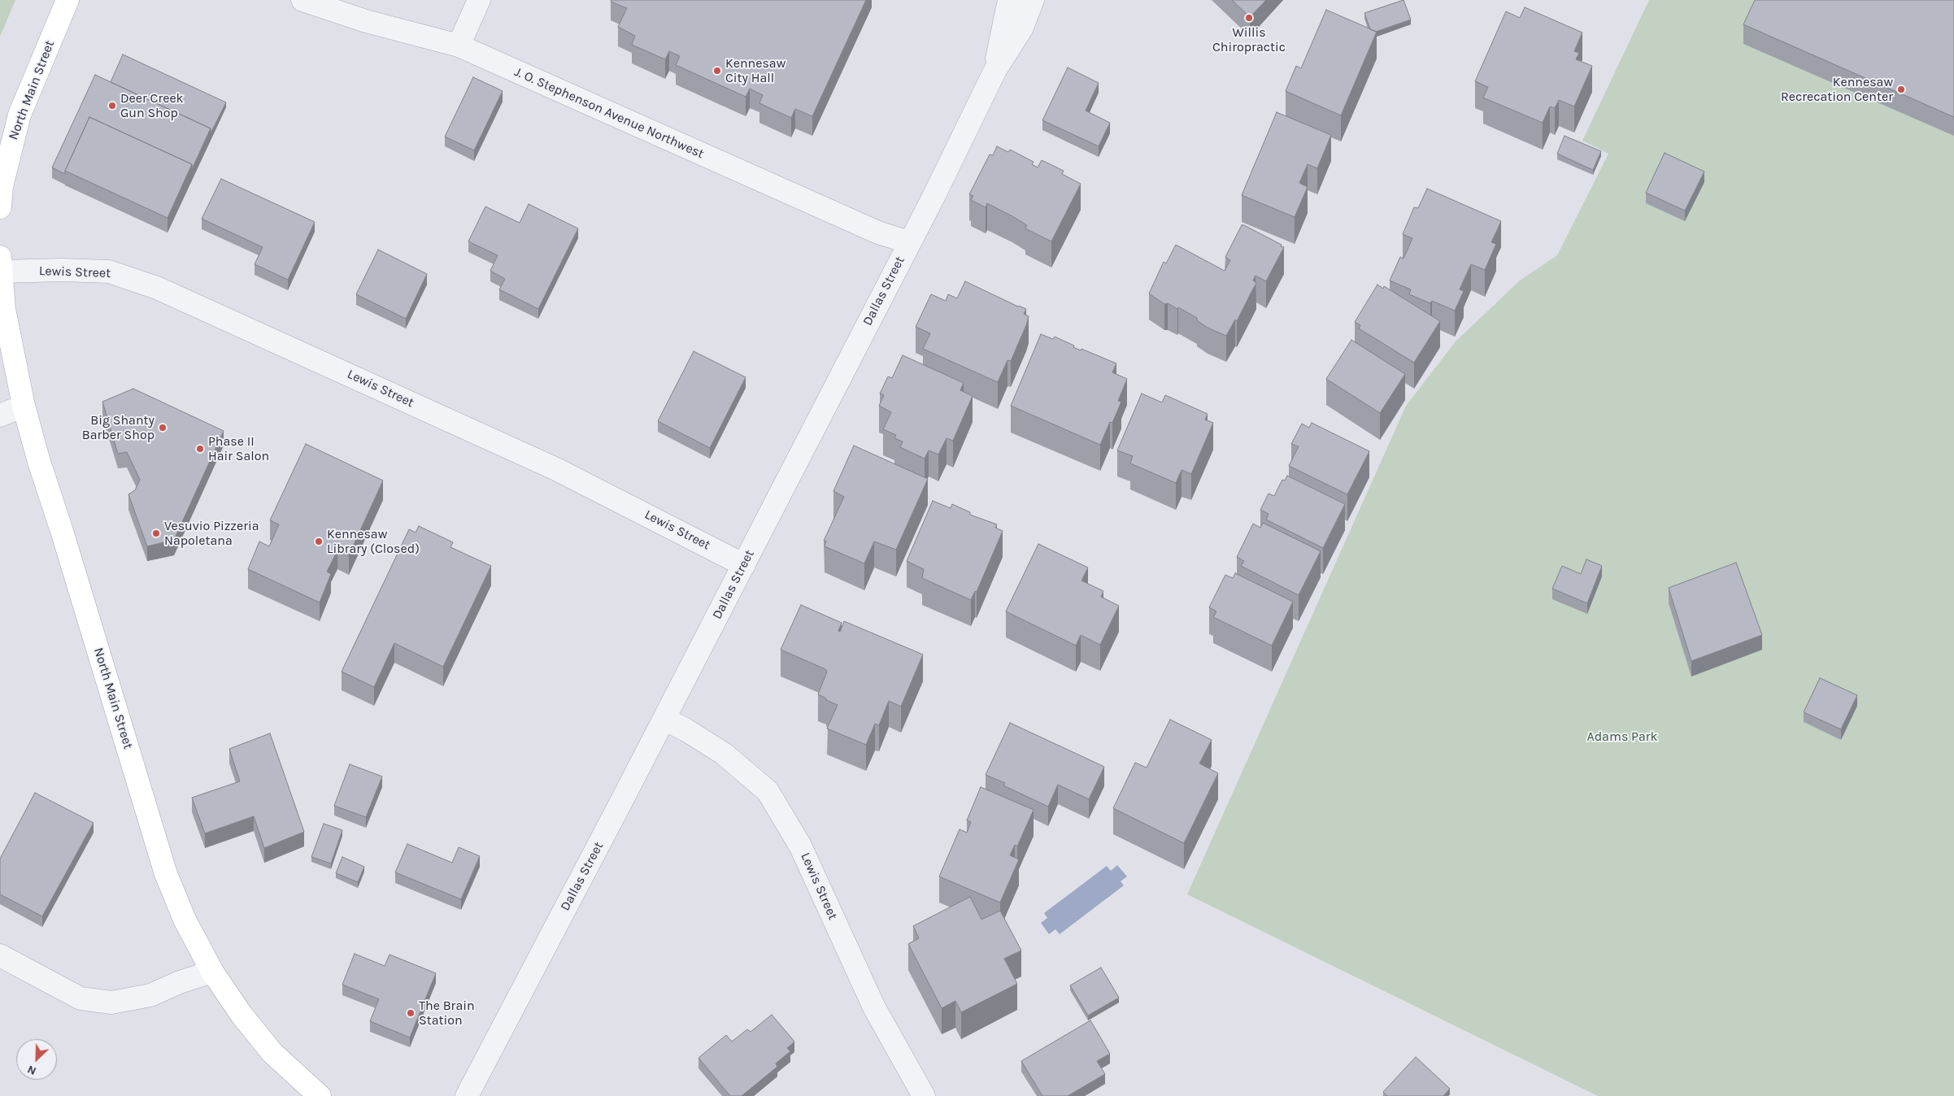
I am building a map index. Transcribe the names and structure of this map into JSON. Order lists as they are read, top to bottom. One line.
{"streets":{"main road":["North Main Street"],"street":["J. O. Stephenson Avenue Northwest","Lewis Street","Dallas Street"]},"crossings":[["North Main Street","Lewis Street"],["J. O. Stephenson Avenue Northwest","Dallas Street"],["Lewis Street","Dallas Street"]],"parks":["Adams Park"],"places":["Willis Chiropractic","Kennesaw City Hall","Kennesaw Recrecation Center","Deer Creek Gun Shop","Big Shanty Barber Shop","Phase II Hair Salon","Vesuvio Pizzeria Napoletana","Kennesaw Library (Closed)","The Brain Station"],"north":"bottom left"}
